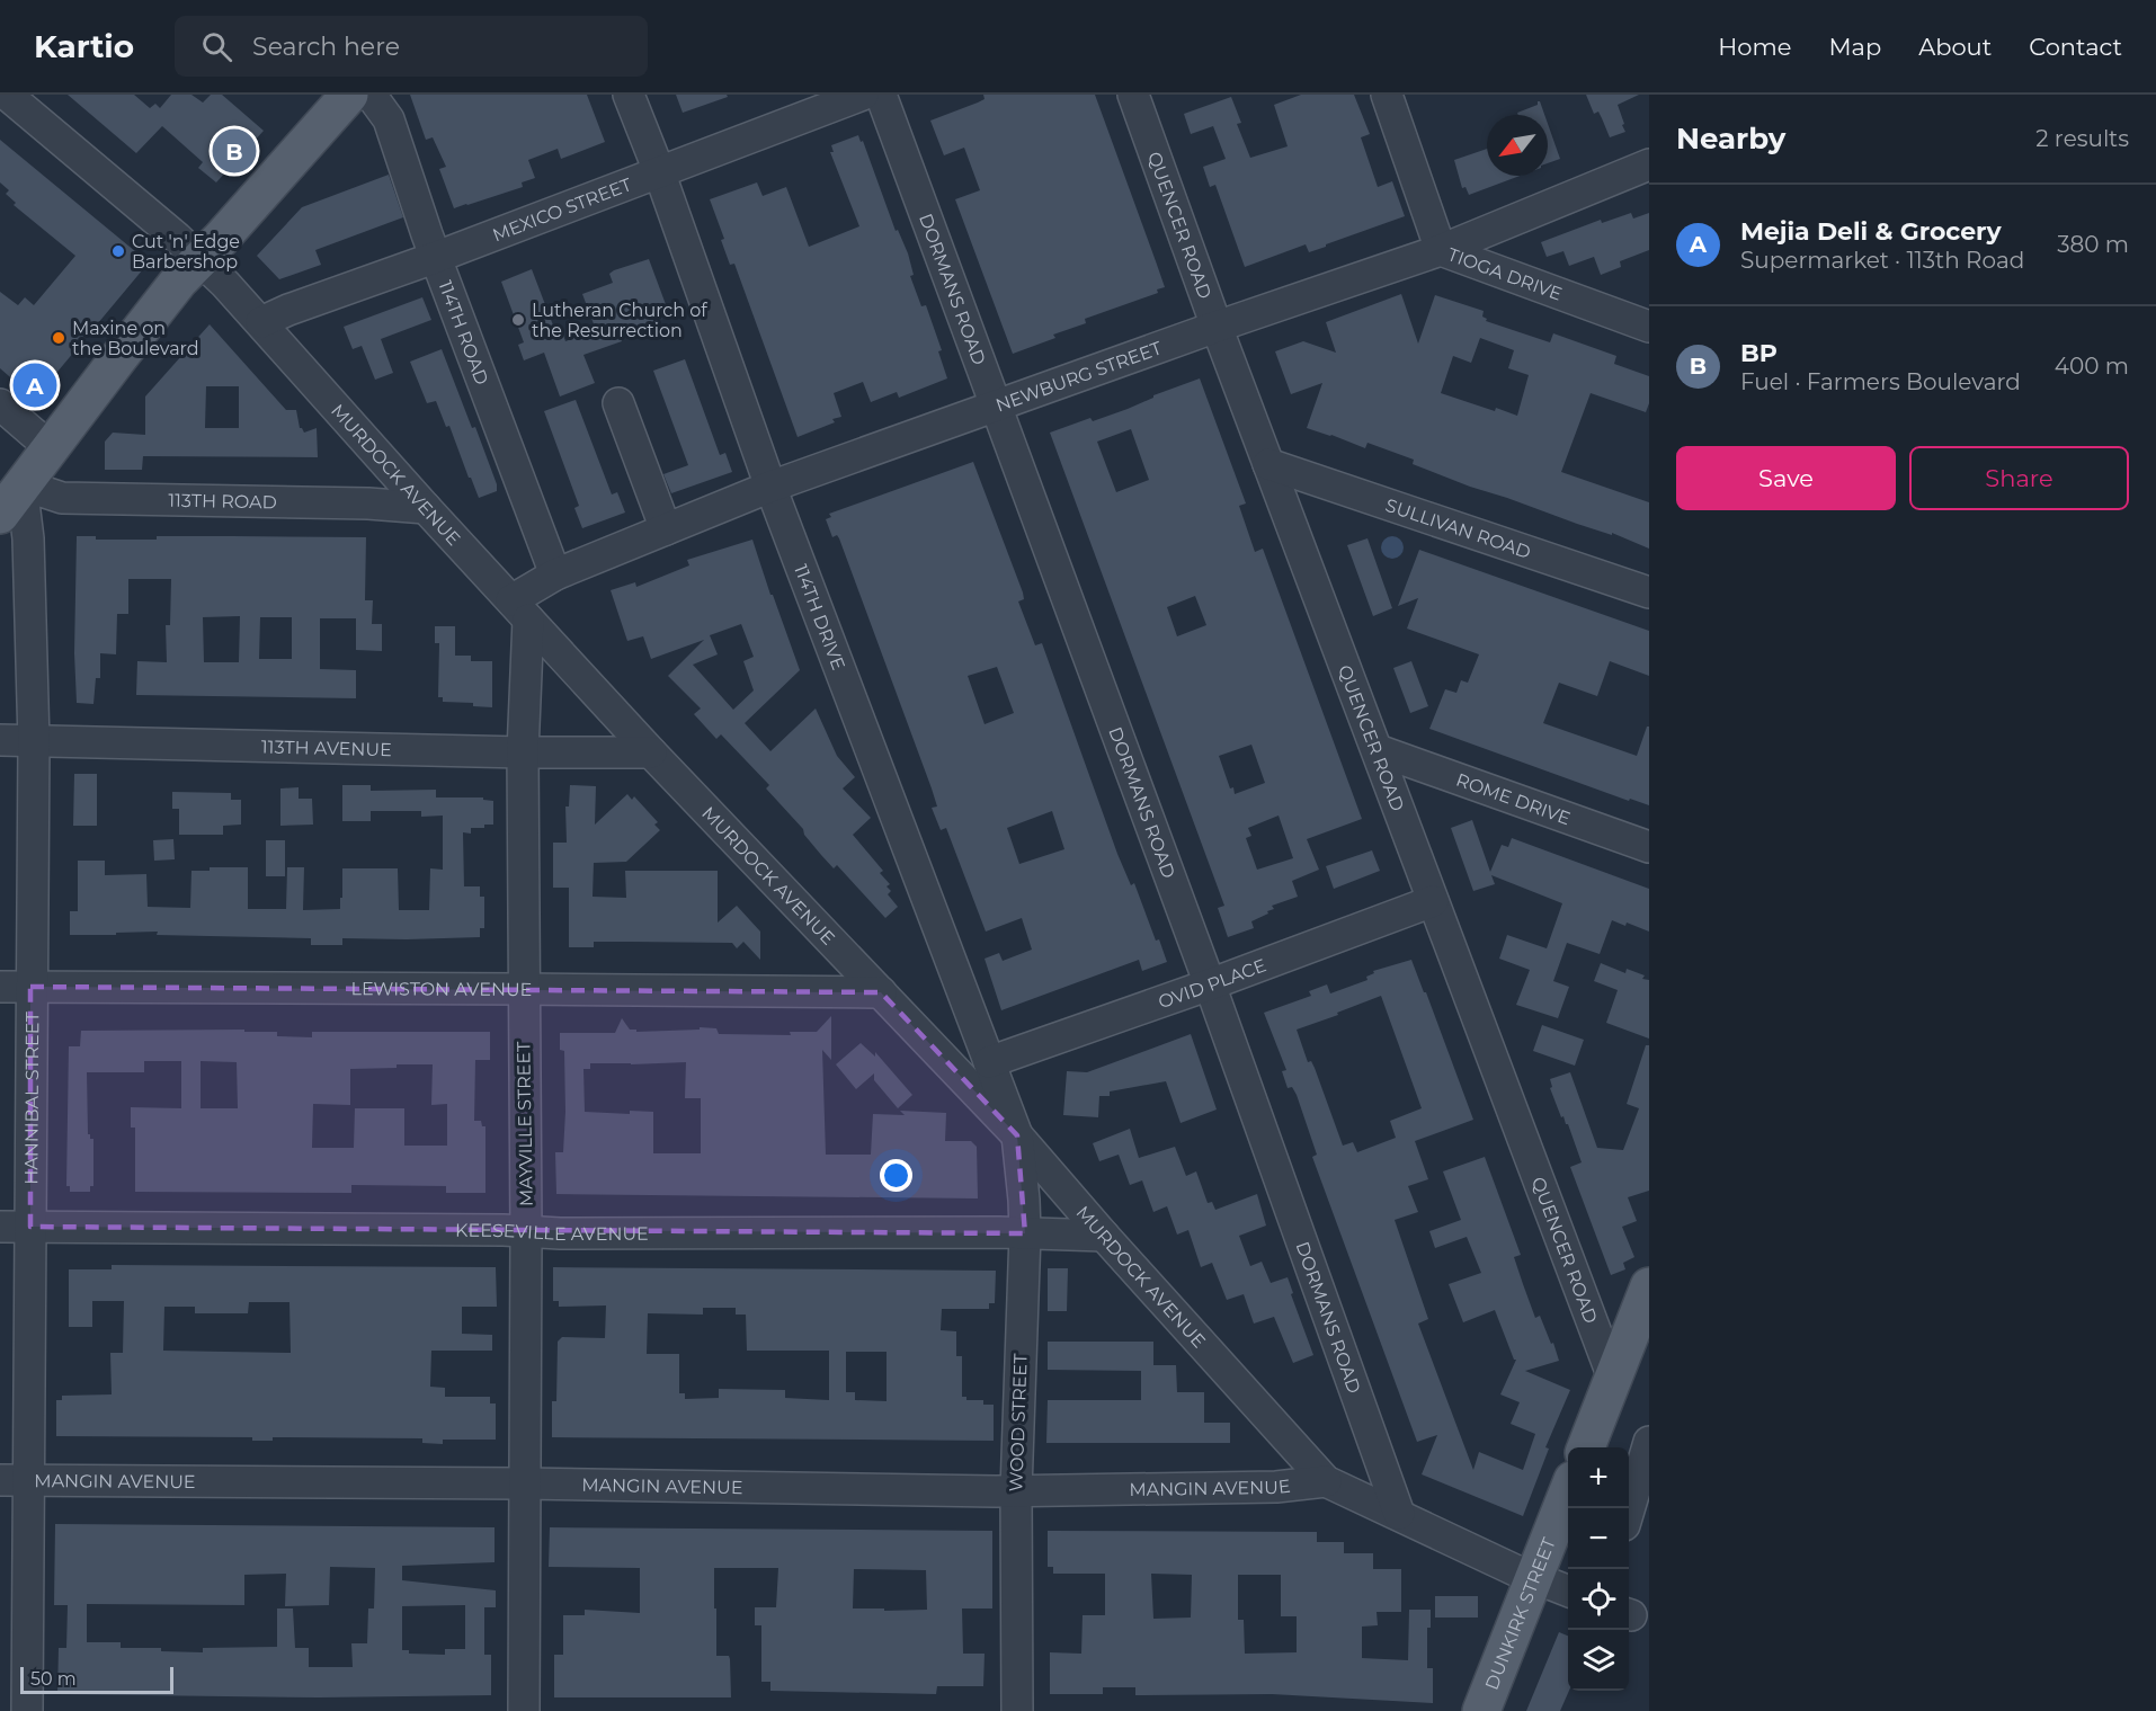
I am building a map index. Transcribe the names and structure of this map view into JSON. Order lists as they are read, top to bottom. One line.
{"streets":{"main road":["DUNKIRK STREET"],"street":["MEXICO STREET","QUENCER ROAD","TIOGA DRIVE","DORMANS ROAD","114TH ROAD","NEWBURG STREET","MURDOCK AVENUE","113TH ROAD","SULLIVAN ROAD","114TH DRIVE","113TH AVENUE","ROME DRIVE","OVID PLACE","LEWISTON AVENUE","HANNIBAL STREET","MAYVILLE STREET","KEESEVILLE AVENUE","WOOD STREET","MANGIN AVENUE"]},"crossings":[["MEXICO STREET","114TH ROAD"],["MEXICO STREET","MURDOCK AVENUE"],["MEXICO STREET","114TH DRIVE"],["QUENCER ROAD","NEWBURG STREET"],["QUENCER ROAD","SULLIVAN ROAD"],["QUENCER ROAD","ROME DRIVE"],["QUENCER ROAD","OVID PLACE"],["TIOGA DRIVE","NEWBURG STREET"],["DORMANS ROAD","NEWBURG STREET"],["DORMANS ROAD","MURDOCK AVENUE"],["DORMANS ROAD","OVID PLACE"],["114TH ROAD","NEWBURG STREET"],["NEWBURG STREET","MURDOCK AVENUE"],["NEWBURG STREET","114TH DRIVE"],["NEWBURG STREET","MAYVILLE STREET"],["MURDOCK AVENUE","113TH ROAD"],["MURDOCK AVENUE","114TH DRIVE"],["MURDOCK AVENUE","113TH AVENUE"],["MURDOCK AVENUE","LEWISTON AVENUE"],["MURDOCK AVENUE","MAYVILLE STREET"],["MURDOCK AVENUE","KEESEVILLE AVENUE"],["MURDOCK AVENUE","WOOD STREET"],["MURDOCK AVENUE","MANGIN AVENUE"],["MURDOCK AVENUE","DUNKIRK STREET"],["113TH ROAD","HANNIBAL STREET"],["114TH DRIVE","OVID PLACE"],["114TH DRIVE","WOOD STREET"],["113TH AVENUE","HANNIBAL STREET"],["113TH AVENUE","MAYVILLE STREET"],["LEWISTON AVENUE","HANNIBAL STREET"],["LEWISTON AVENUE","MAYVILLE STREET"],["HANNIBAL STREET","KEESEVILLE AVENUE"],["HANNIBAL STREET","MANGIN AVENUE"],["MAYVILLE STREET","KEESEVILLE AVENUE"],["MAYVILLE STREET","MANGIN AVENUE"],["KEESEVILLE AVENUE","WOOD STREET"],["WOOD STREET","MANGIN AVENUE"]],"places":["Cut 'n' Edge Barbershop","Lutheran Church of the Resurrection","Maxine on the Boulevard"],"scale_bar":"50 m","north":"bottom left","page":{"header":"Kartio","search":"Search here","nav":["Home","Map","About","Contact"],"heading":["Nearby","2 results"],"pins":["B","A"],"list":[{"mark":"A","name":"Mejia Deli & Grocery","note":"Supermarket · 113th Road","value":"380 m"},{"mark":"B","name":"BP","note":"Fuel · Farmers Boulevard","value":"400 m"}],"buttons":["Save","Share"],"map_buttons":["+","−"],"scale":"50 m"}}
